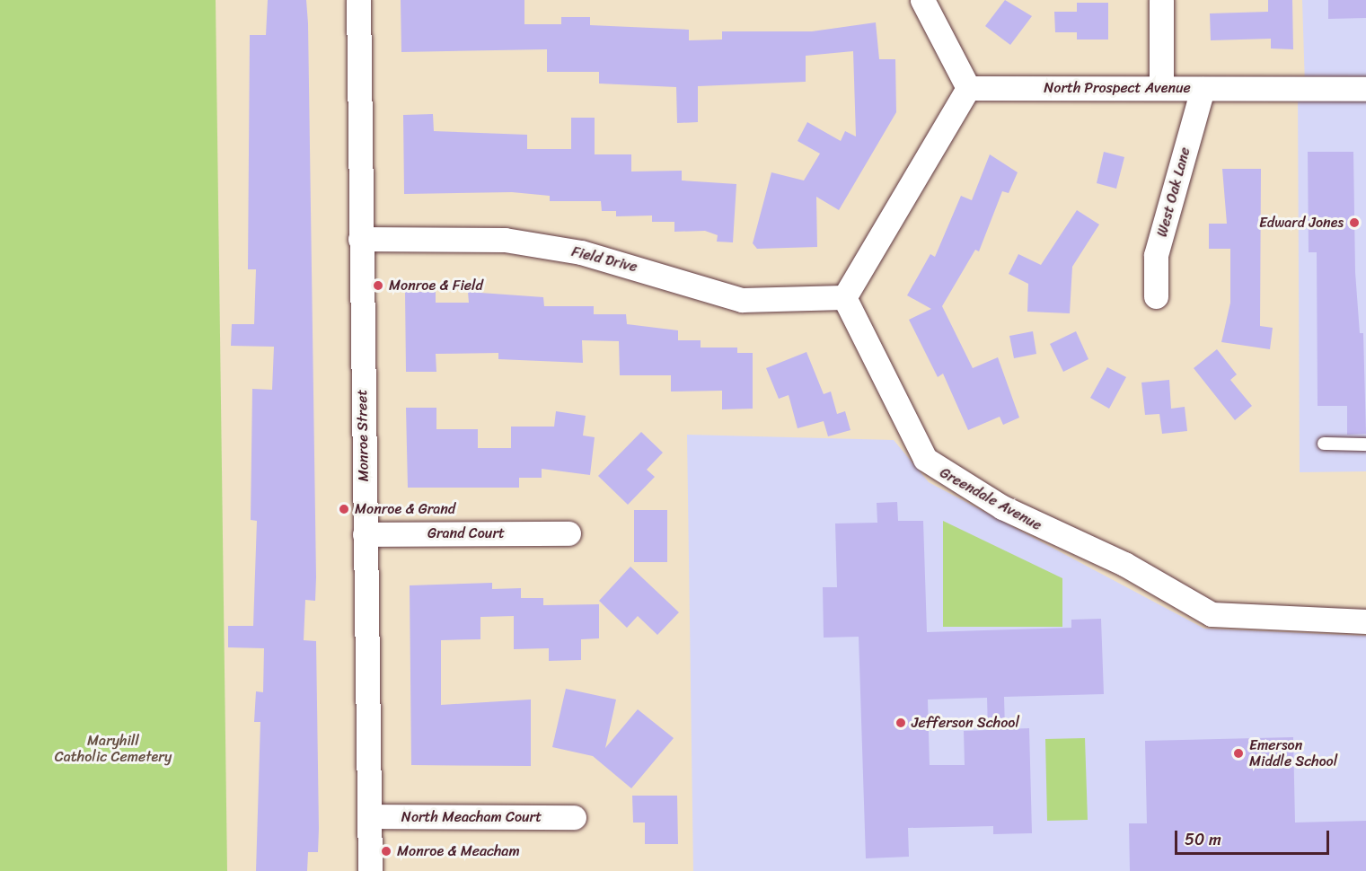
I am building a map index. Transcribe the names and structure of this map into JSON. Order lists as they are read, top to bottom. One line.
{"streets":{"street":["North Prospect Avenue","West Oak Lane","Field Drive","Monroe Street","Greendale Avenue","Grand Court","North Meacham Court"]},"crossings":[["North Prospect Avenue","West Oak Lane"],["Field Drive","Monroe Street"],["Field Drive","Greendale Avenue"],["Monroe Street","Grand Court"],["Monroe Street","North Meacham Court"]],"parks":["Maryhill Catholic Cemetery"],"places":["Edward Jones","Monroe & Field","Monroe & Grand","Jefferson School","Emerson Middle School","Monroe & Meacham"],"scale_bar":"50 m"}
